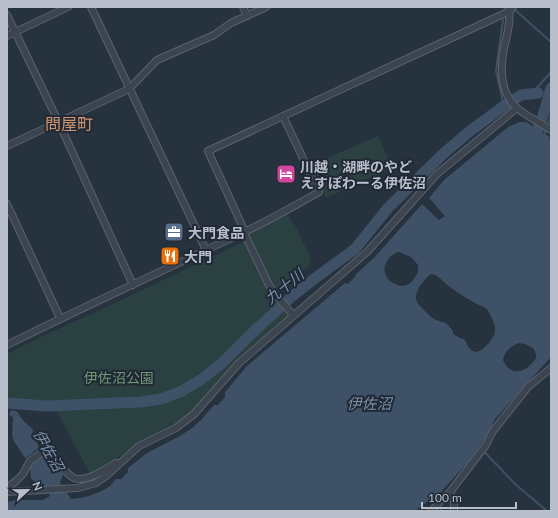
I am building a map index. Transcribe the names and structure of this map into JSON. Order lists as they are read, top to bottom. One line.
{"districts":["問屋町"],"water":["九十川","伊佐沼"],"parks":["伊佐沼公園"],"places":{"hotel":["川越・湖畔のやど えすぽわーる伊佐沼"],"office":["大門食品"],"restaurant":["大門"]},"scale_bar":"100 m","north":"right"}
